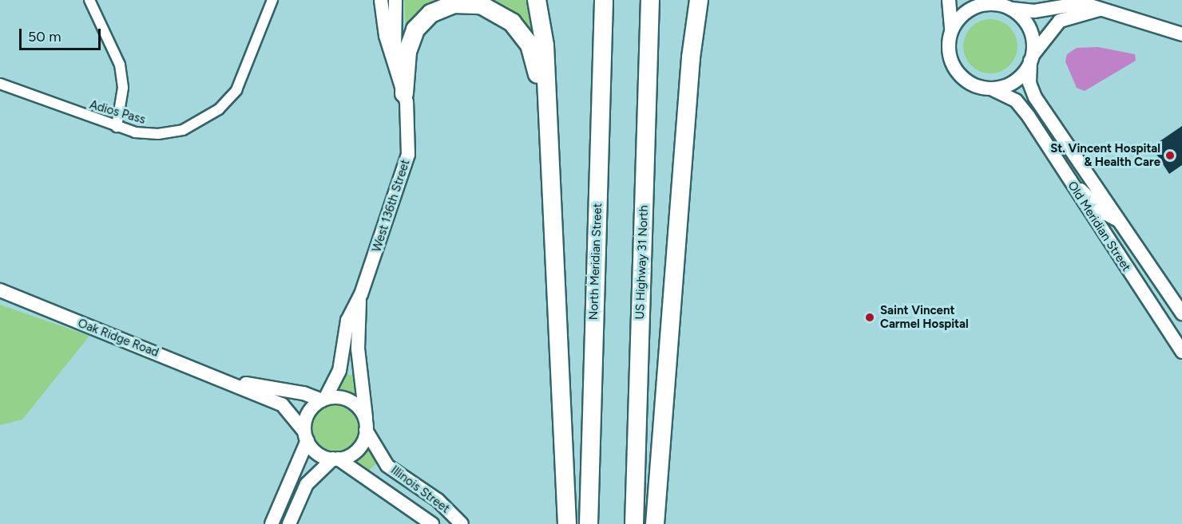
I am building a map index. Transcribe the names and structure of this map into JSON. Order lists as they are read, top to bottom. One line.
{"streets":{"highway":["North Meridian Street","US Highway 31 North"],"street":["Adios Pass","West 136th Street","Old Meridian Street","Oak Ridge Road","Illinois Street"]},"crossings":[["West 136th Street","Oak Ridge Road"],["West 136th Street","Illinois Street"],["Oak Ridge Road","Illinois Street"]],"places":["St. Vincent Hospital & Health Care","Saint Vincent Carmel Hospital"],"scale_bar":"50 m"}
